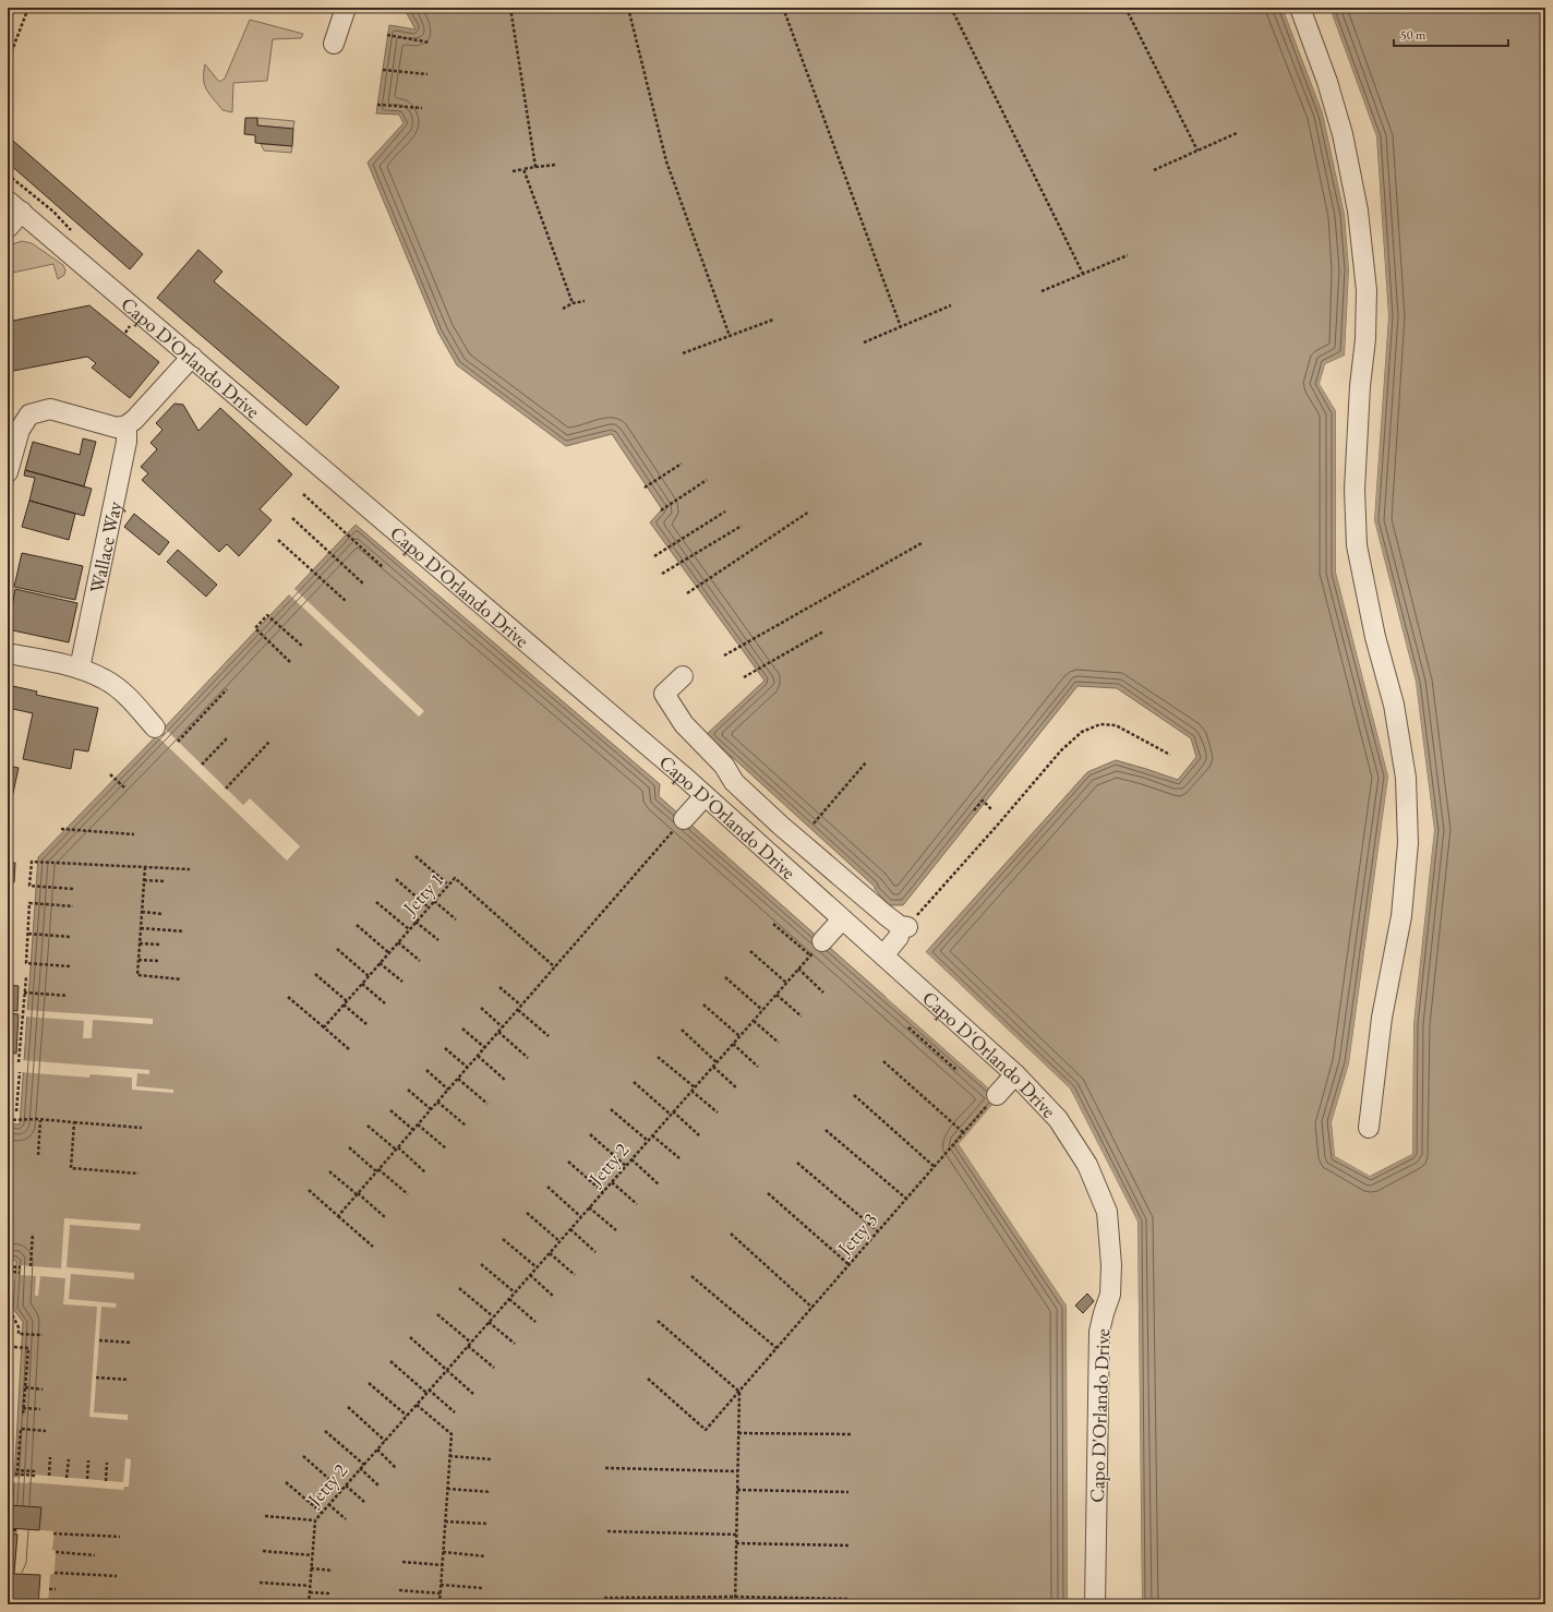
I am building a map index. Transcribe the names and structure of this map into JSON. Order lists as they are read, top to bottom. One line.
{"streets":{"street":["Capo D'Orlando Drive","Wallace Way"],"path":["Jetty 1","Jetty 2","Jetty 3"]},"scale_bar":"50 m"}
